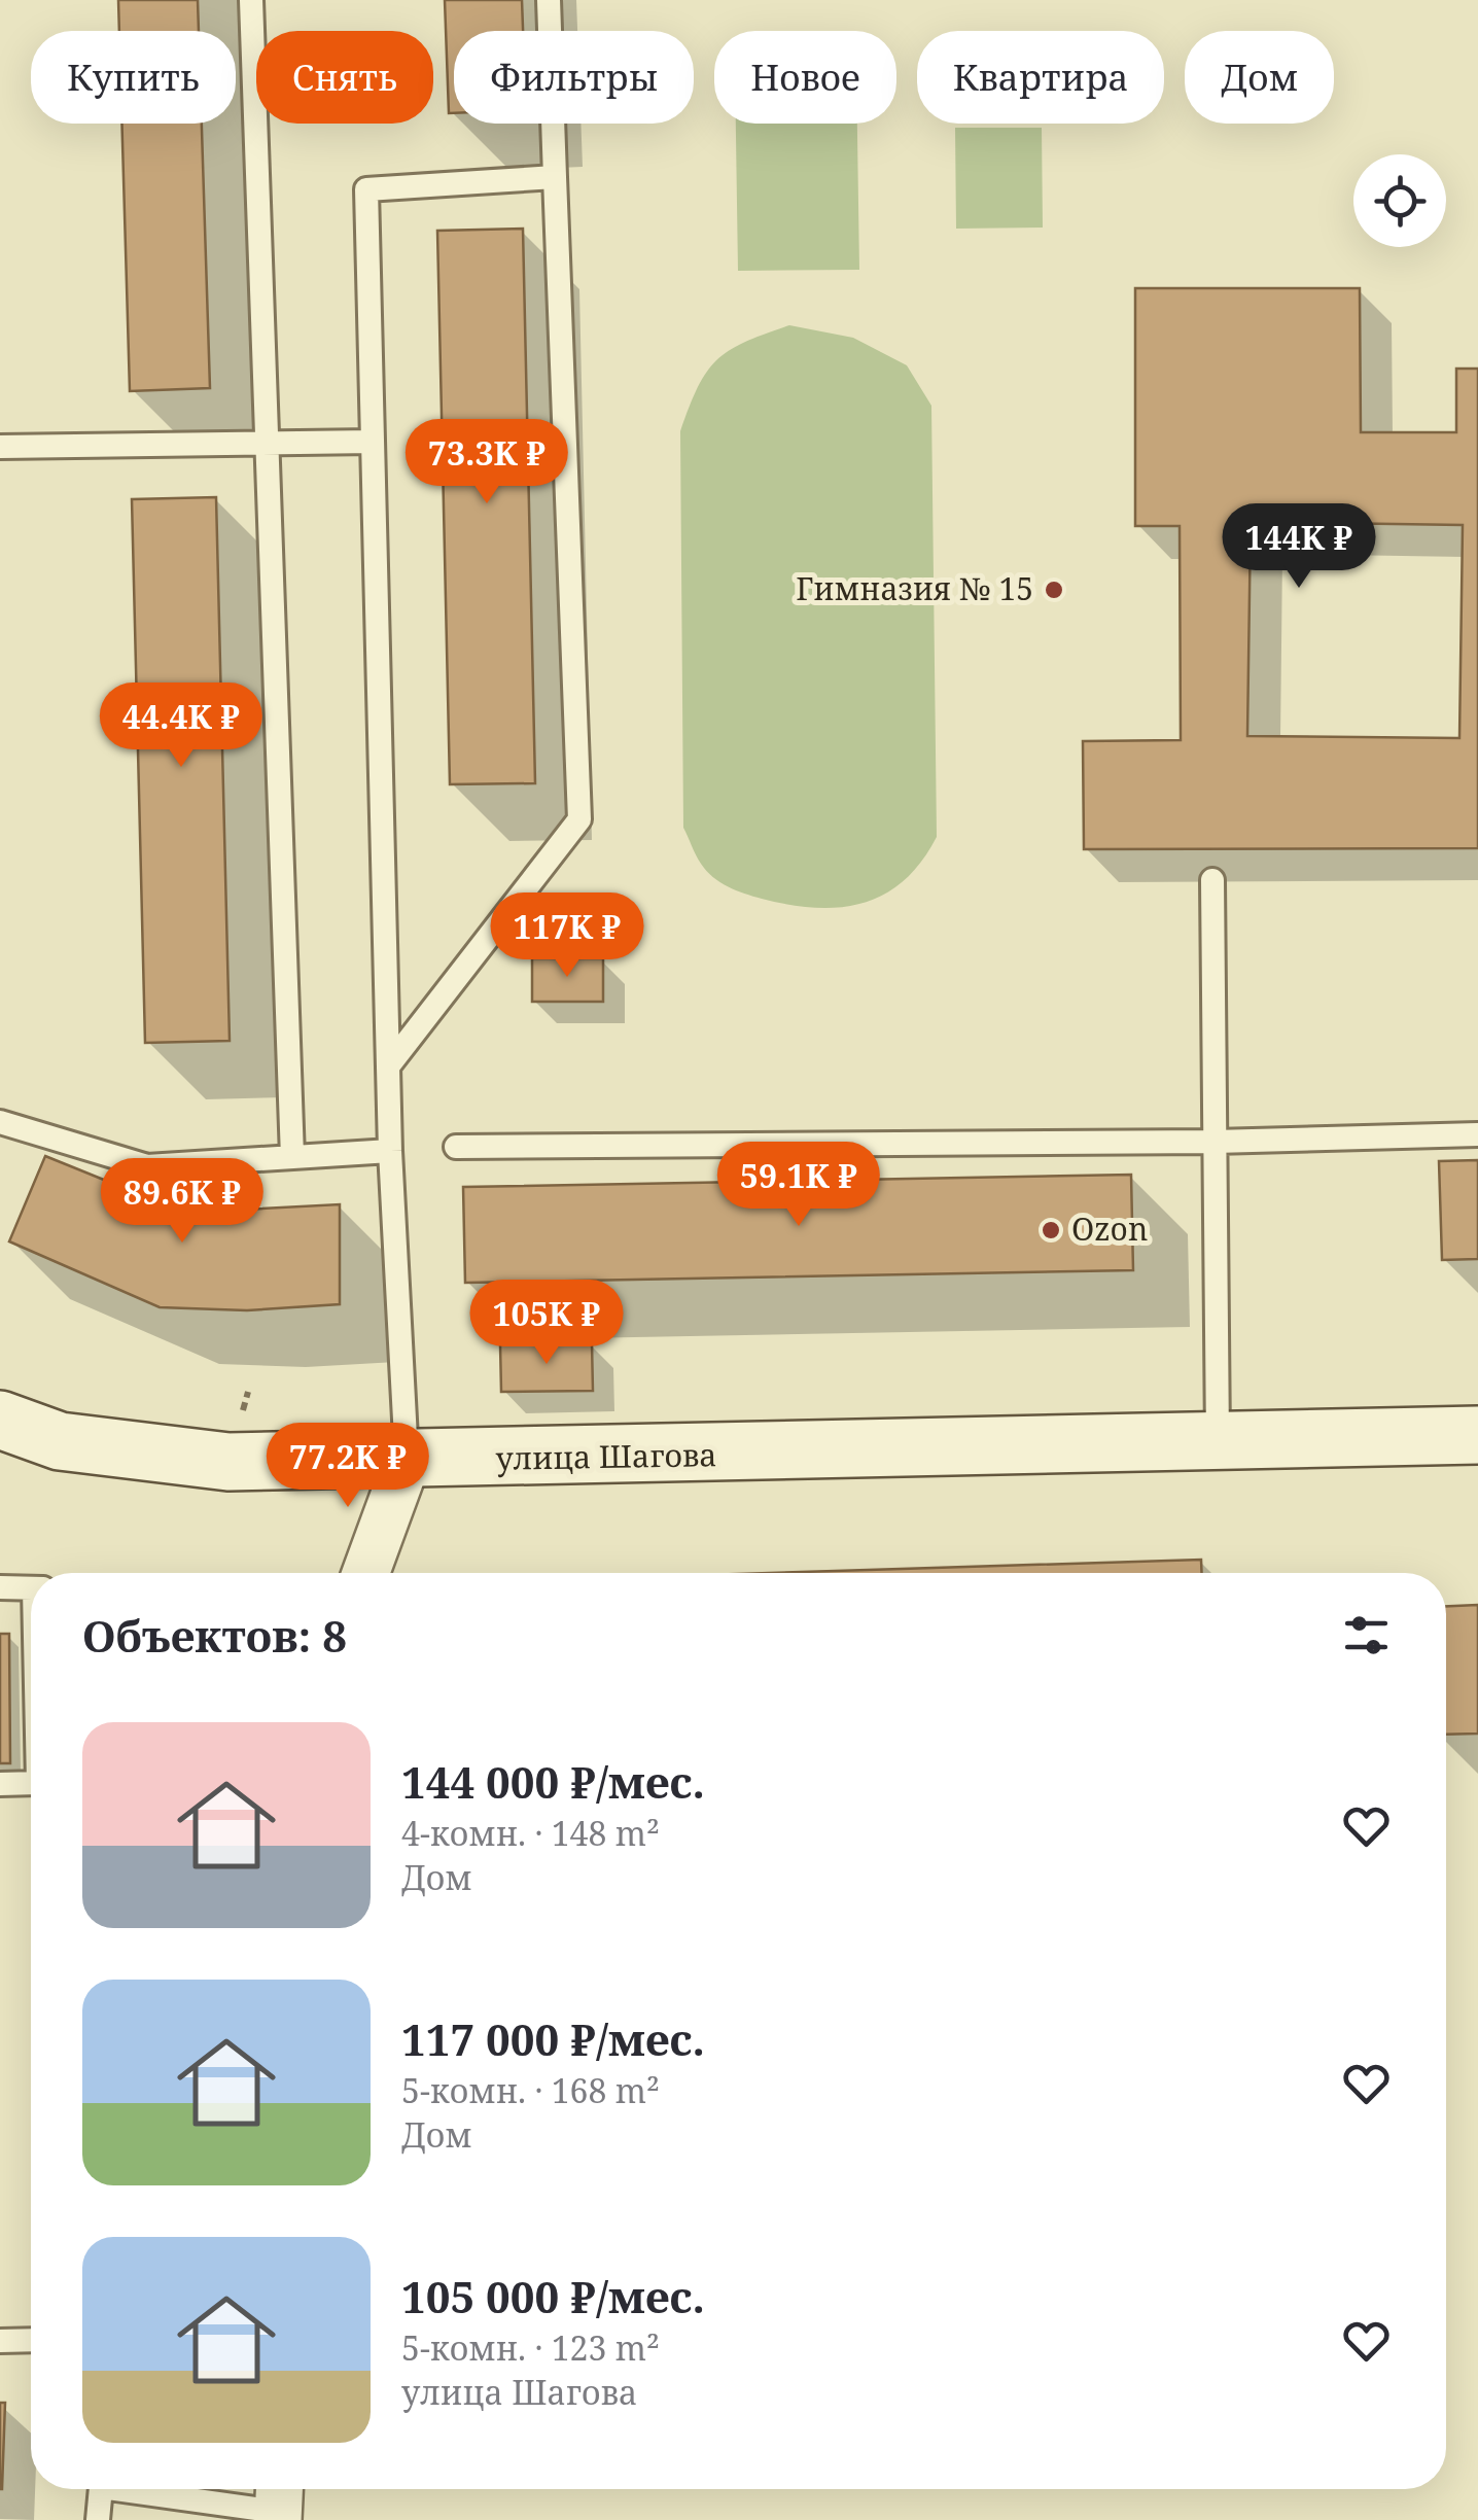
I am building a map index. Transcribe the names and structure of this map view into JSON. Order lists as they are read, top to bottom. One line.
{"streets":{"main road":["улица Шагова"]},"places":["Гимназия № 15","Ozon"],"page":{"chip":["Купить","Снять","Фильтры","Новое","Квартира","Дом"],"price":["73.3K ₽","144K ₽","44.4K ₽","117K ₽","59.1K ₽","89.6K ₽","105K ₽","77.2K ₽"],"heading":"Объектов: 8","list":[{"name":"144 000 ₽/мес.","note":"4-комн. · 148 m² · Дом"},{"name":"117 000 ₽/мес.","note":"5-комн. · 168 m² · Дом"},{"name":"105 000 ₽/мес.","note":"5-комн. · 123 m² · улица Шагова"}]}}
